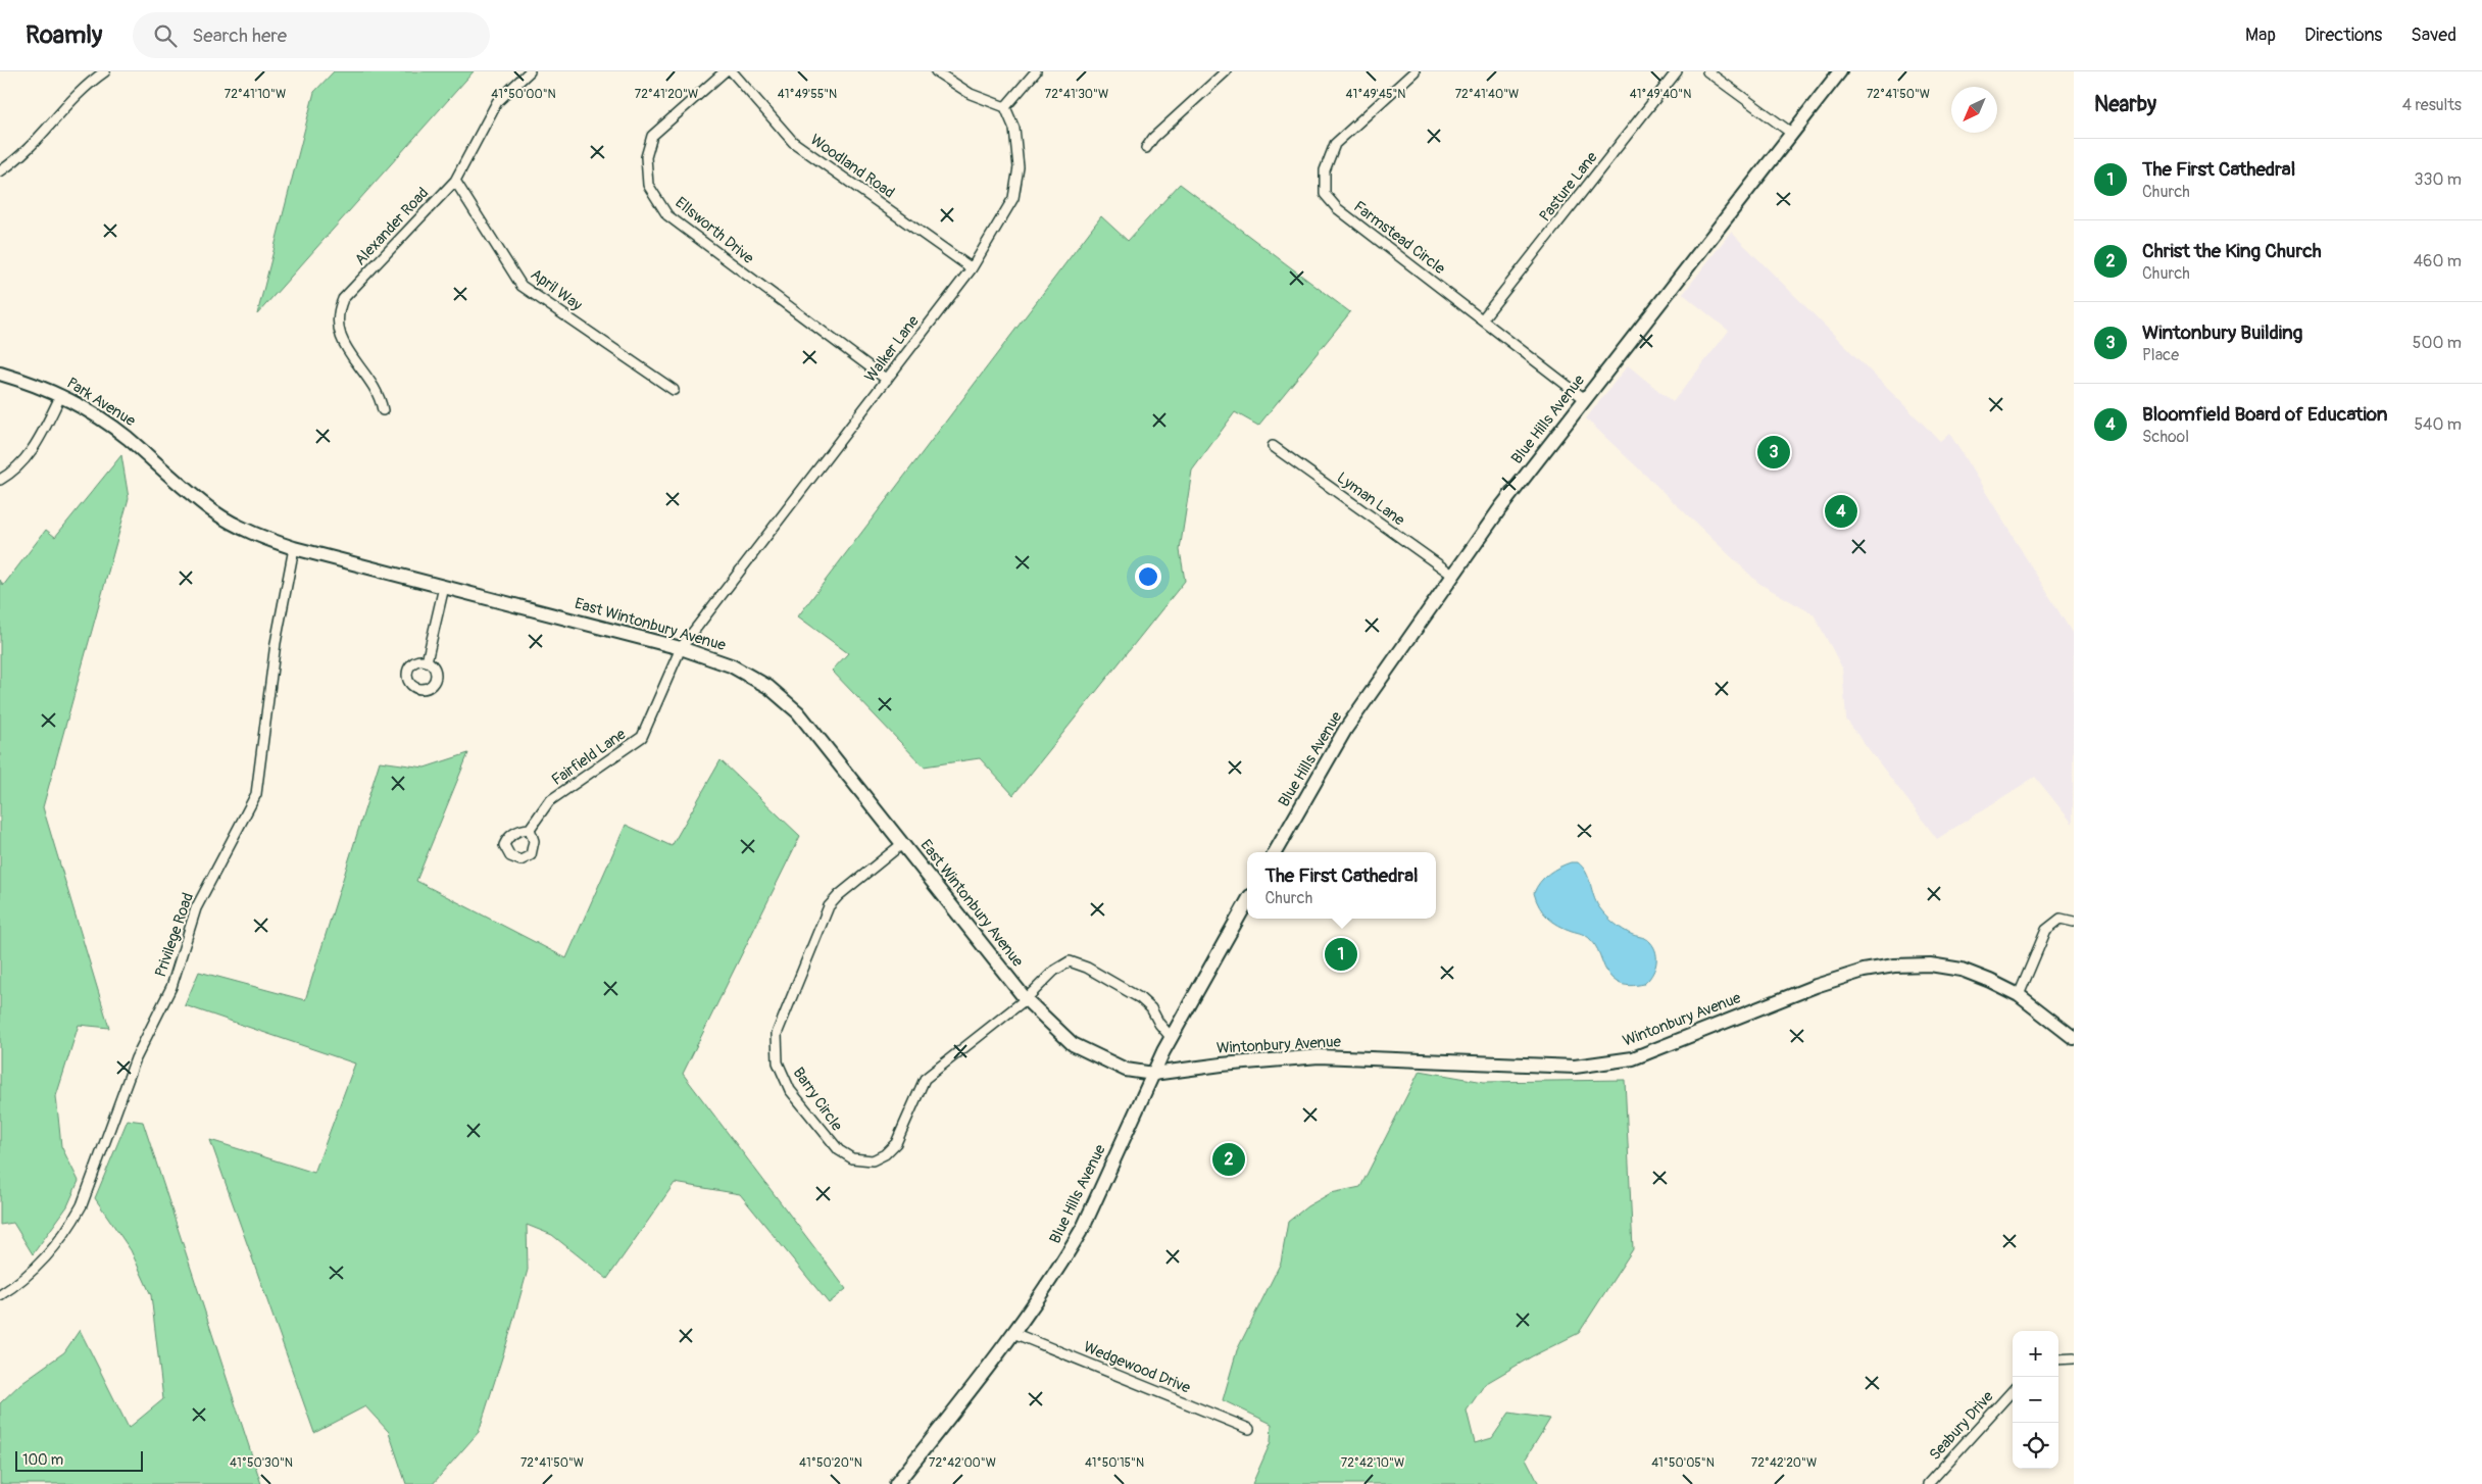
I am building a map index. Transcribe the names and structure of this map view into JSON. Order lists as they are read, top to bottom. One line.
{"streets":{"main road":["Park Avenue","Blue Hills Avenue","East Wintonbury Avenue","Wintonbury Avenue"],"street":["Woodland Road","Pasture Lane","Alexander Road","Ellsworth Drive","Farmstead Circle","April Way","Walker Lane","Lyman Lane","Fairfield Lane","Privilege Road","Barry Circle","Wedgewood Drive","Seabury Drive"]},"crossings":[["Woodland Road","Walker Lane"],["Pasture Lane","Farmstead Circle"],["Alexander Road","April Way"],["Ellsworth Drive","Walker Lane"],["Farmstead Circle","Blue Hills Avenue"],["Walker Lane","East Wintonbury Avenue"],["Walker Lane","Fairfield Lane"],["Park Avenue","East Wintonbury Avenue"],["Blue Hills Avenue","Lyman Lane"],["Blue Hills Avenue","East Wintonbury Avenue"],["Blue Hills Avenue","Wintonbury Avenue"],["Blue Hills Avenue","Barry Circle"],["Blue Hills Avenue","Wedgewood Drive"],["East Wintonbury Avenue","Fairfield Lane"],["East Wintonbury Avenue","Privilege Road"],["East Wintonbury Avenue","Wintonbury Avenue"],["East Wintonbury Avenue","Barry Circle"]],"scale_bar":"100 m","north":"bottom left","page":{"header":"Roamly","search":"Search here","nav":["Map","Directions","Saved"],"heading":["Nearby","4 results"],"list":[{"mark":"1","name":"The First Cathedral","note":"Church","value":"330 m"},{"mark":"2","name":"Christ the King Church","note":"Church","value":"460 m"},{"mark":"3","name":"Wintonbury Building","note":"Place","value":"500 m"},{"mark":"4","name":"Bloomfield Board of Education","note":"School","value":"540 m"}],"pins":["3","4","1","2"],"popup":["The First Cathedral","Church"],"map_buttons":["+","−"],"scale":"100 m"},"coordinates":["41°50'00\"N","41°49'55\"N","41°49'45\"N","41°49'40\"N","72°41'20\"W","72°41'50\"W","72°41'10\"W","72°41'30\"W","72°41'40\"W","72°42'00\"W","72°42'10\"W","72°42'20\"W","41°50'30\"N","41°50'20\"N","41°50'15\"N","41°50'05\"N"]}
